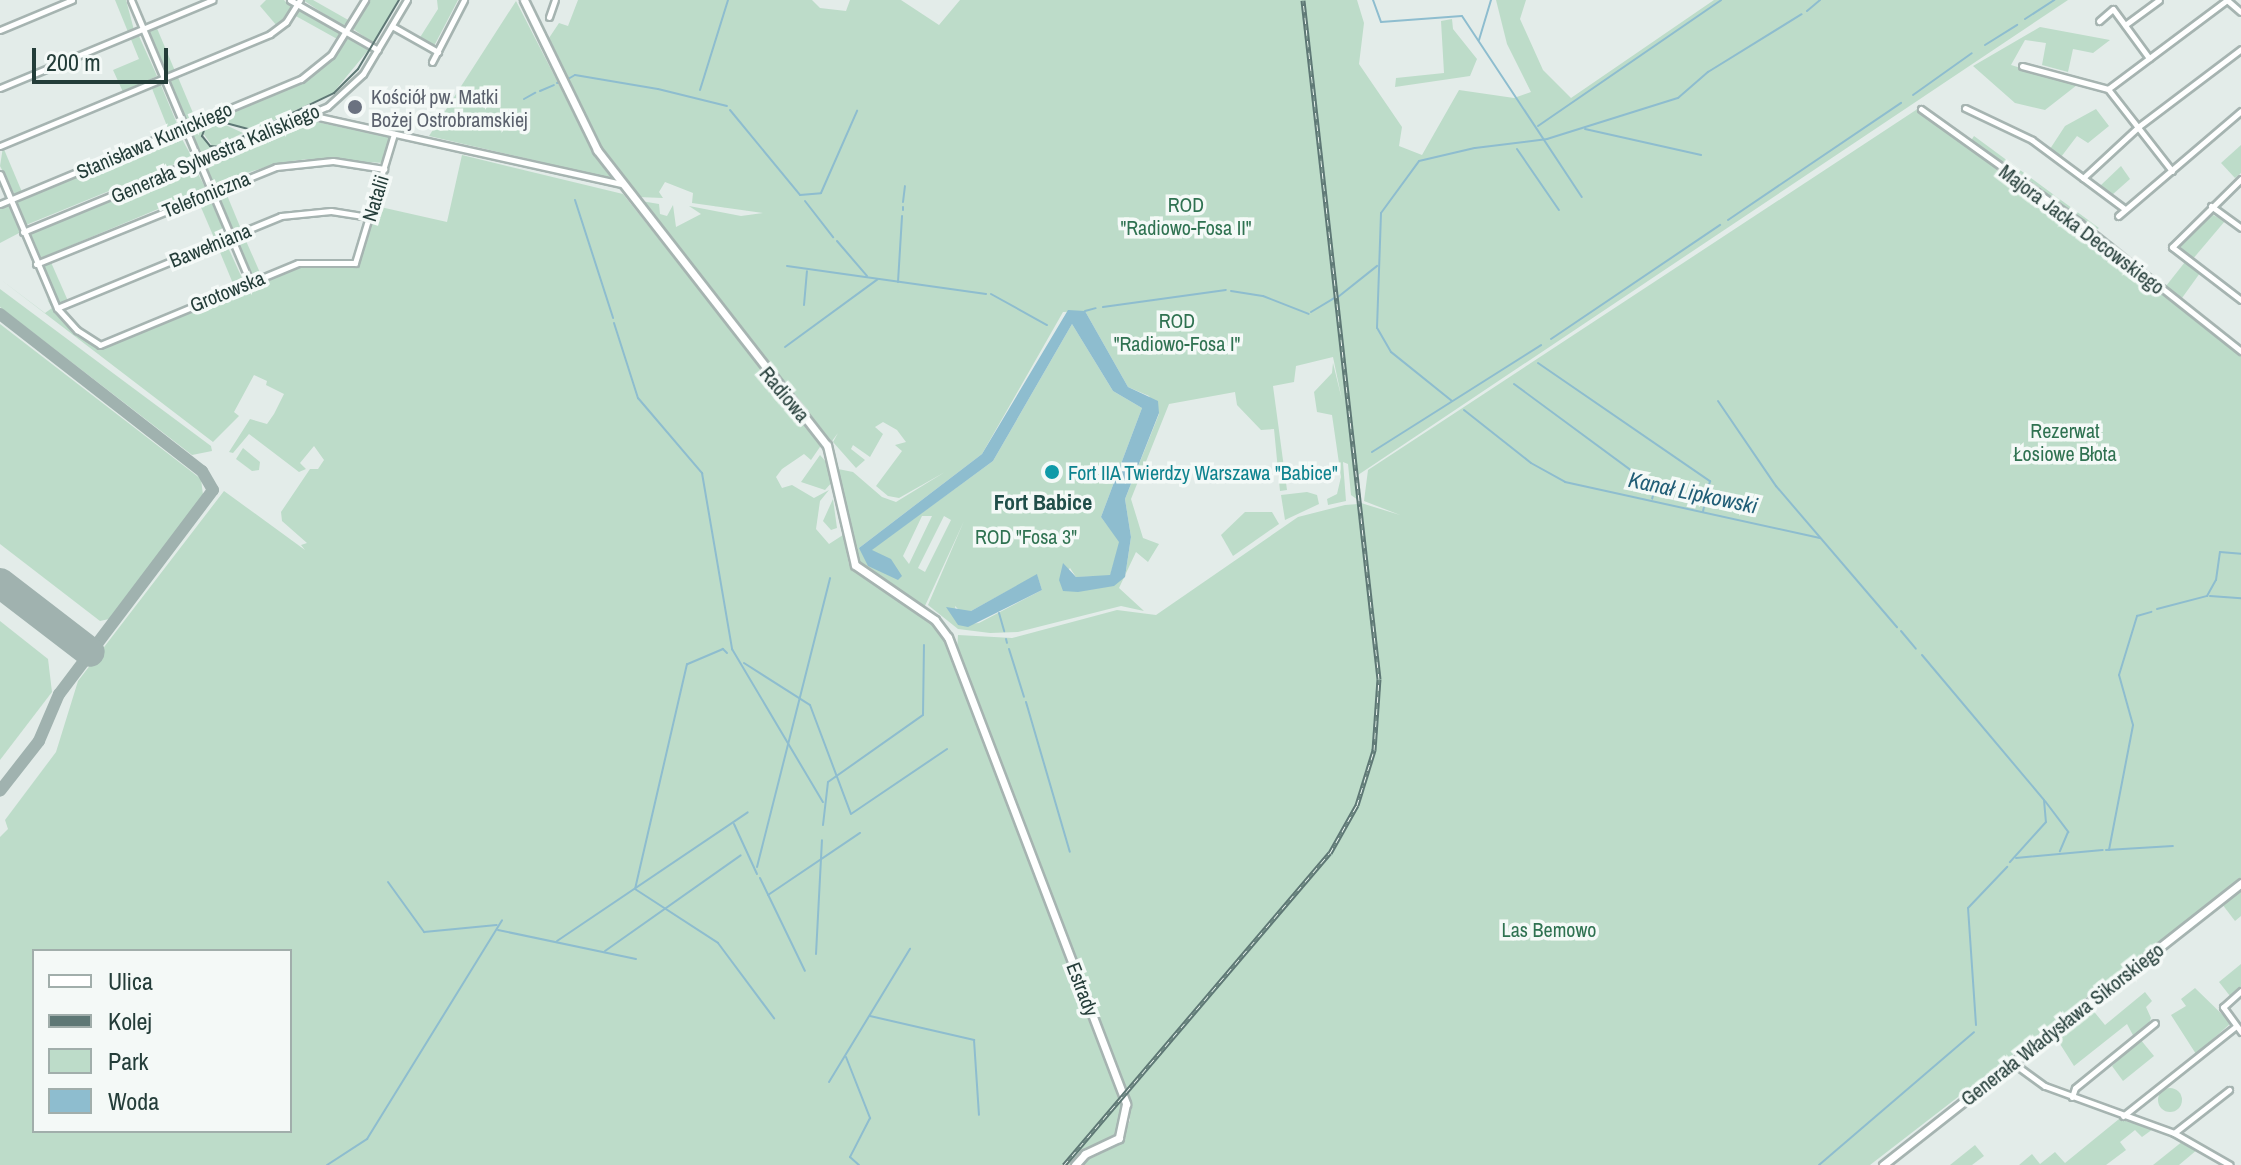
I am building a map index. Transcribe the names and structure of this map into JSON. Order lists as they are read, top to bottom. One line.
{"streets":{"main road":["Radiowa","Estrady","Generała Władysława Sikorskiego"],"street":["Stanisława Kunickiego","Generała Sylwestra Kaliskiego","Telefoniczna","Natalii","Majora Jacka Decowskiego","Bawełniana","Grotowska"]},"crossings":[["Telefoniczna","Natalii"],["Natalii","Bawełniana"],["Natalii","Grotowska"],["Bawełniana","Grotowska"],["Radiowa","Estrady"]],"districts":["Fort Babice"],"water":["Kanał Lipkowski"],"parks":["ROD \"Radiowo-Fosa II\"","ROD \"Radiowo-Fosa I\"","Rezerwat Łosiowe Błota","ROD \"Fosa 3\"","Las Bemowo"],"places":["Kościół pw. Matki Bożej Ostrobramskiej","Fort IIA Twierdzy Warszawa \"Babice\""],"legend":["Ulica","Kolej","Park","Woda"],"scale_bar":"200 m"}
